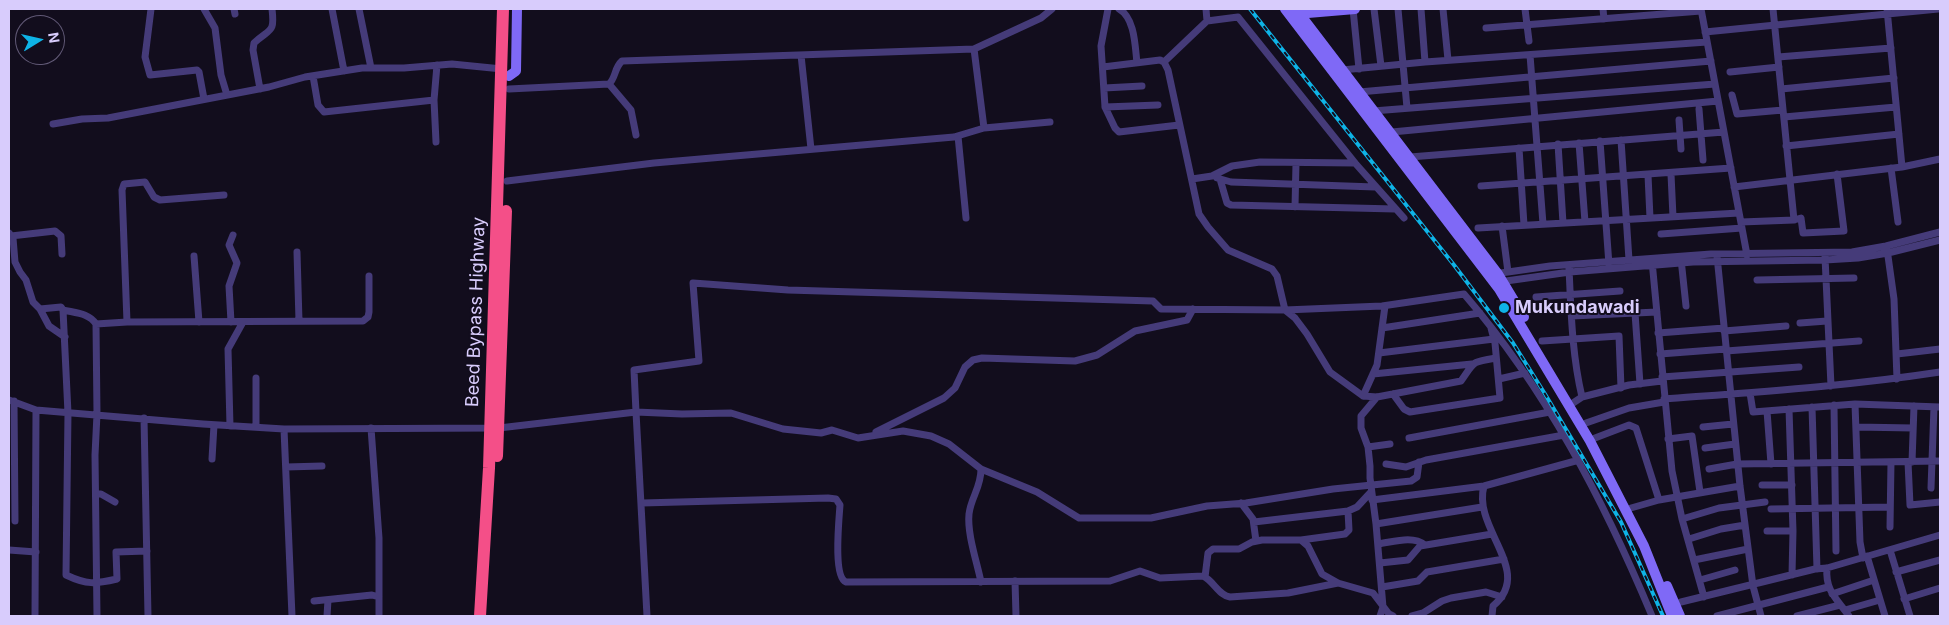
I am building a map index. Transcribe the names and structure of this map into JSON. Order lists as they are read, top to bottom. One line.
{"streets":{"highway":["Beed Bypass Highway"]},"places":["Mukundawadi"],"north":"right"}
